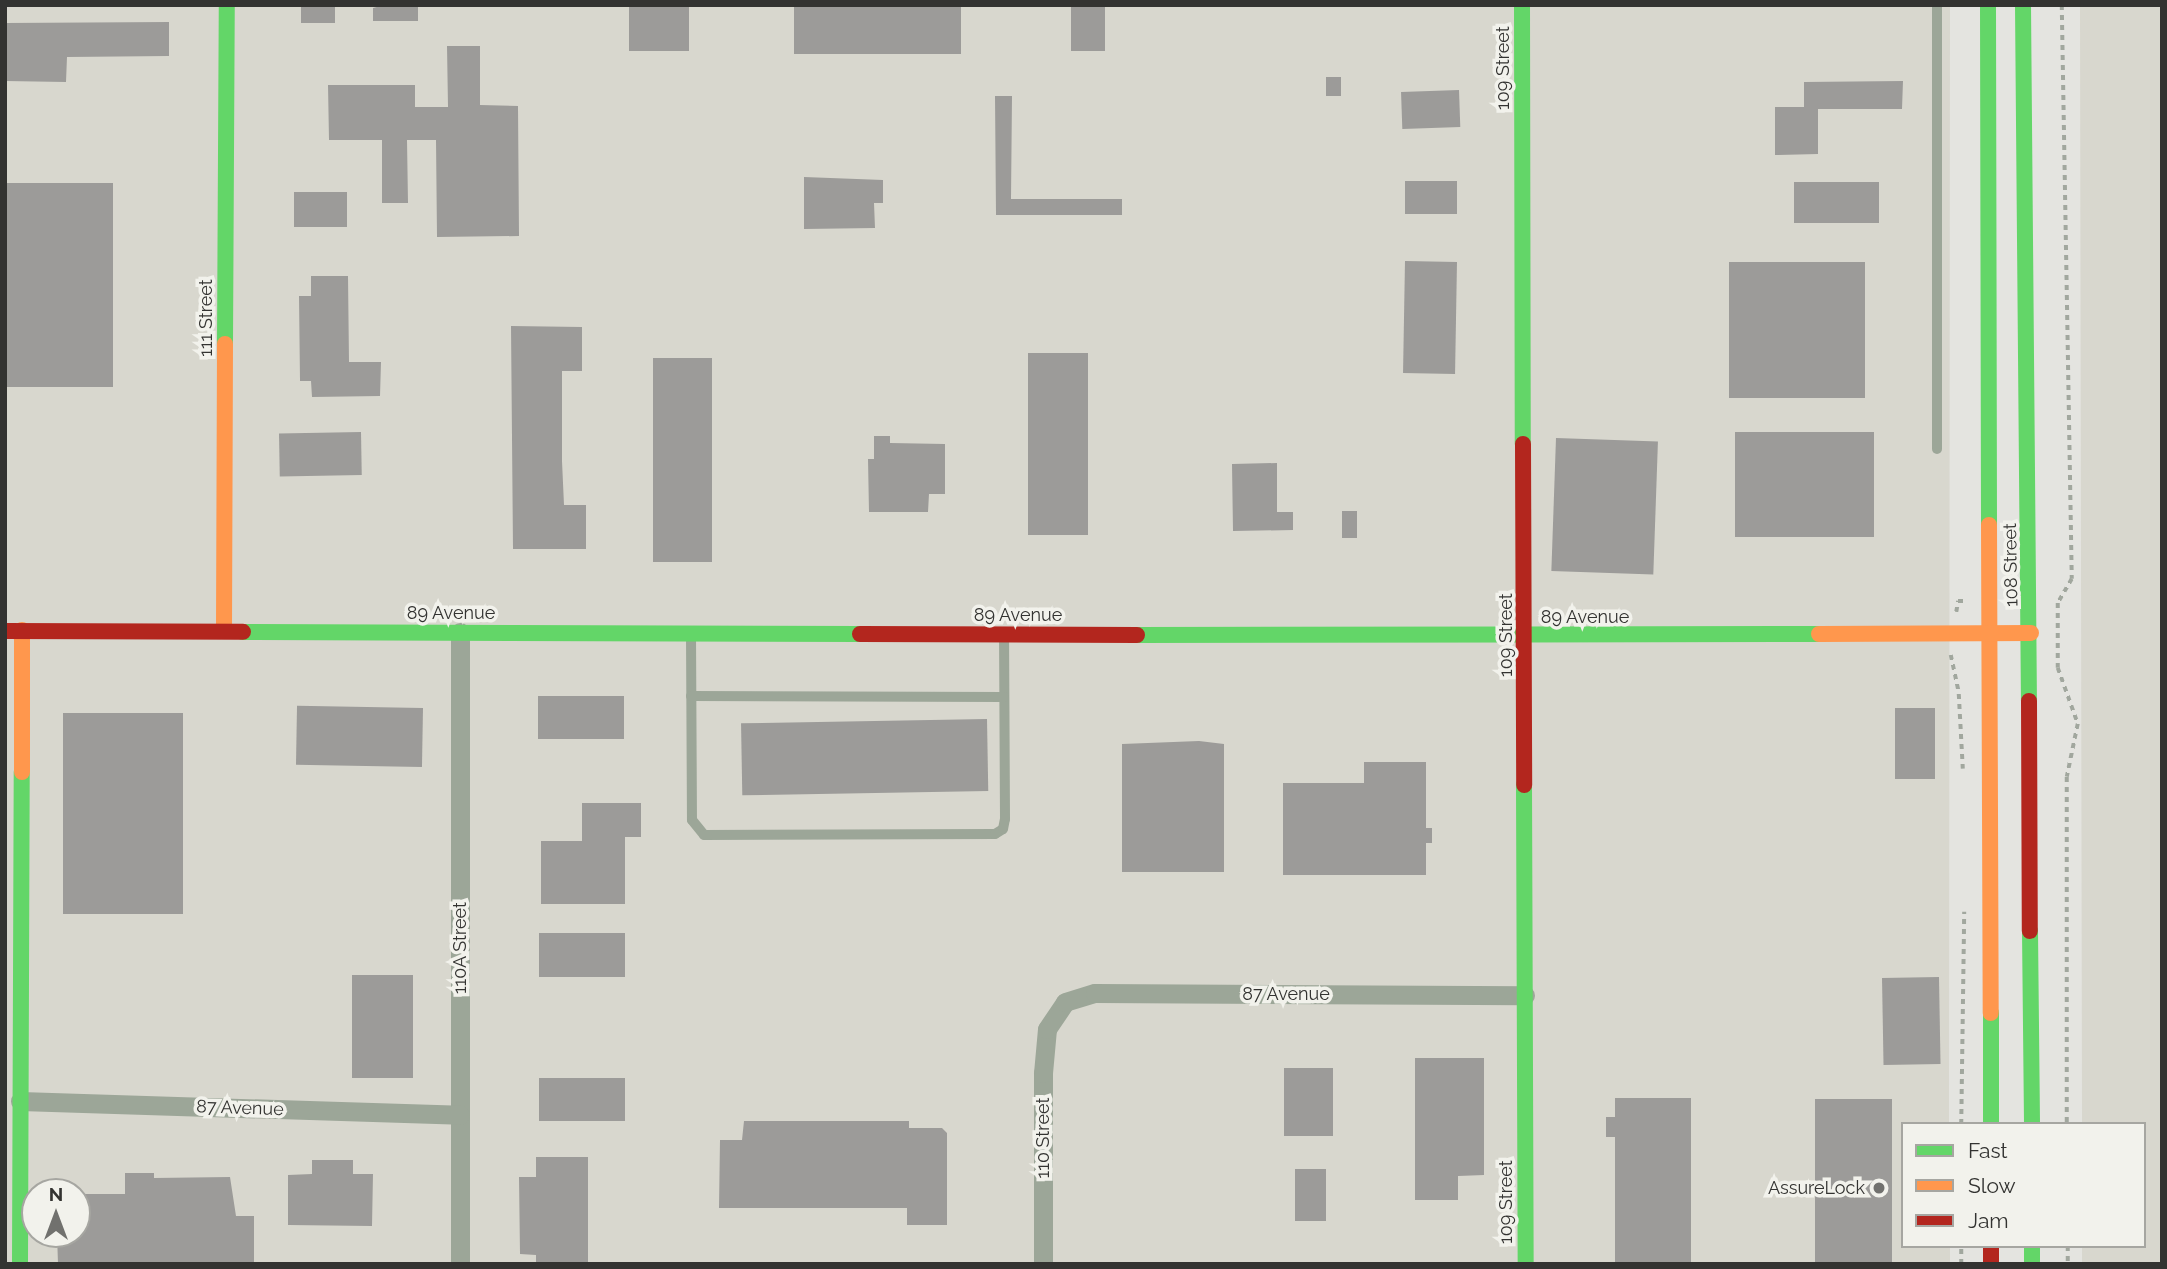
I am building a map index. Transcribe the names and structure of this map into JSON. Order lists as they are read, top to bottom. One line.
{"streets":{"street":["109 Street","111 Street","108 Street","89 Avenue","110A Street","87 Avenue","110 Street"]},"crossings":[["109 Street","89 Avenue"],["109 Street","87 Avenue"],["111 Street","89 Avenue"],["108 Street","89 Avenue"],["89 Avenue","110A Street"],["110A Street","87 Avenue"],["87 Avenue","110 Street"]],"places":["AssureLock"],"legend":["Fast","Slow","Jam"],"north":"top"}
